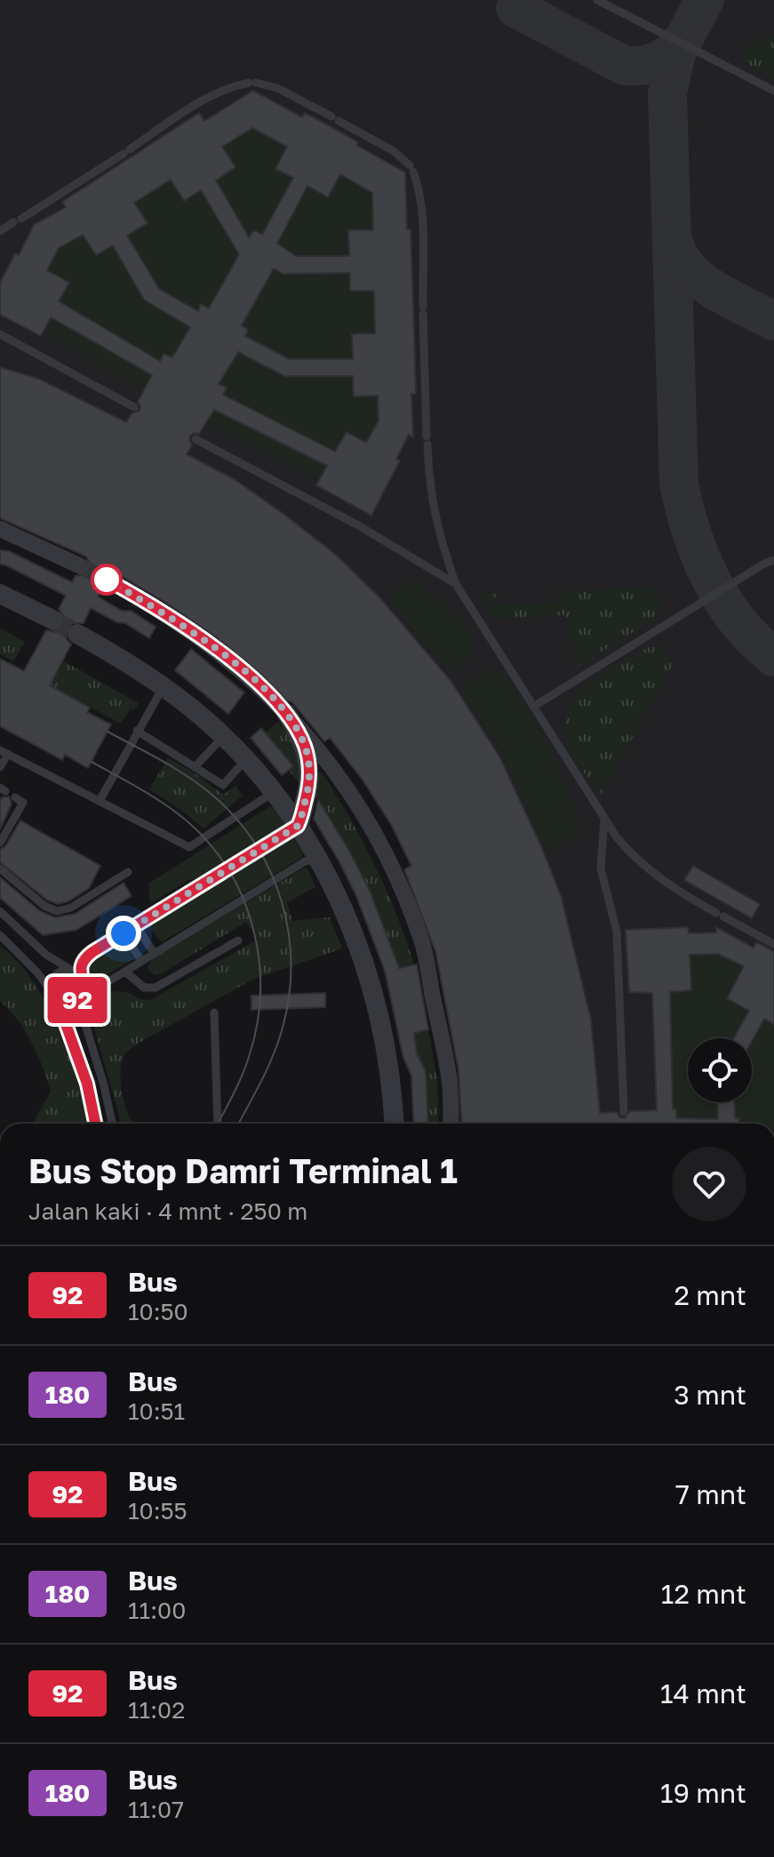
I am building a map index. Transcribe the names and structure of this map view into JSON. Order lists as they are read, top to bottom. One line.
{"lines":["bus line 92"],"page":{"on_map":"92","heading":["Bus Stop Damri Terminal 1","Jalan kaki · 4 mnt · 250 m"],"list":[{"mark":"92","name":"Bus","note":"10:50","value":"2 mnt"},{"mark":"180","name":"Bus","note":"10:51","value":"3 mnt"},{"mark":"92","name":"Bus","note":"10:55","value":"7 mnt"},{"mark":"180","name":"Bus","note":"11:00","value":"12 mnt"},{"mark":"92","name":"Bus","note":"11:02","value":"14 mnt"},{"mark":"180","name":"Bus","note":"11:07","value":"19 mnt"}]}}
